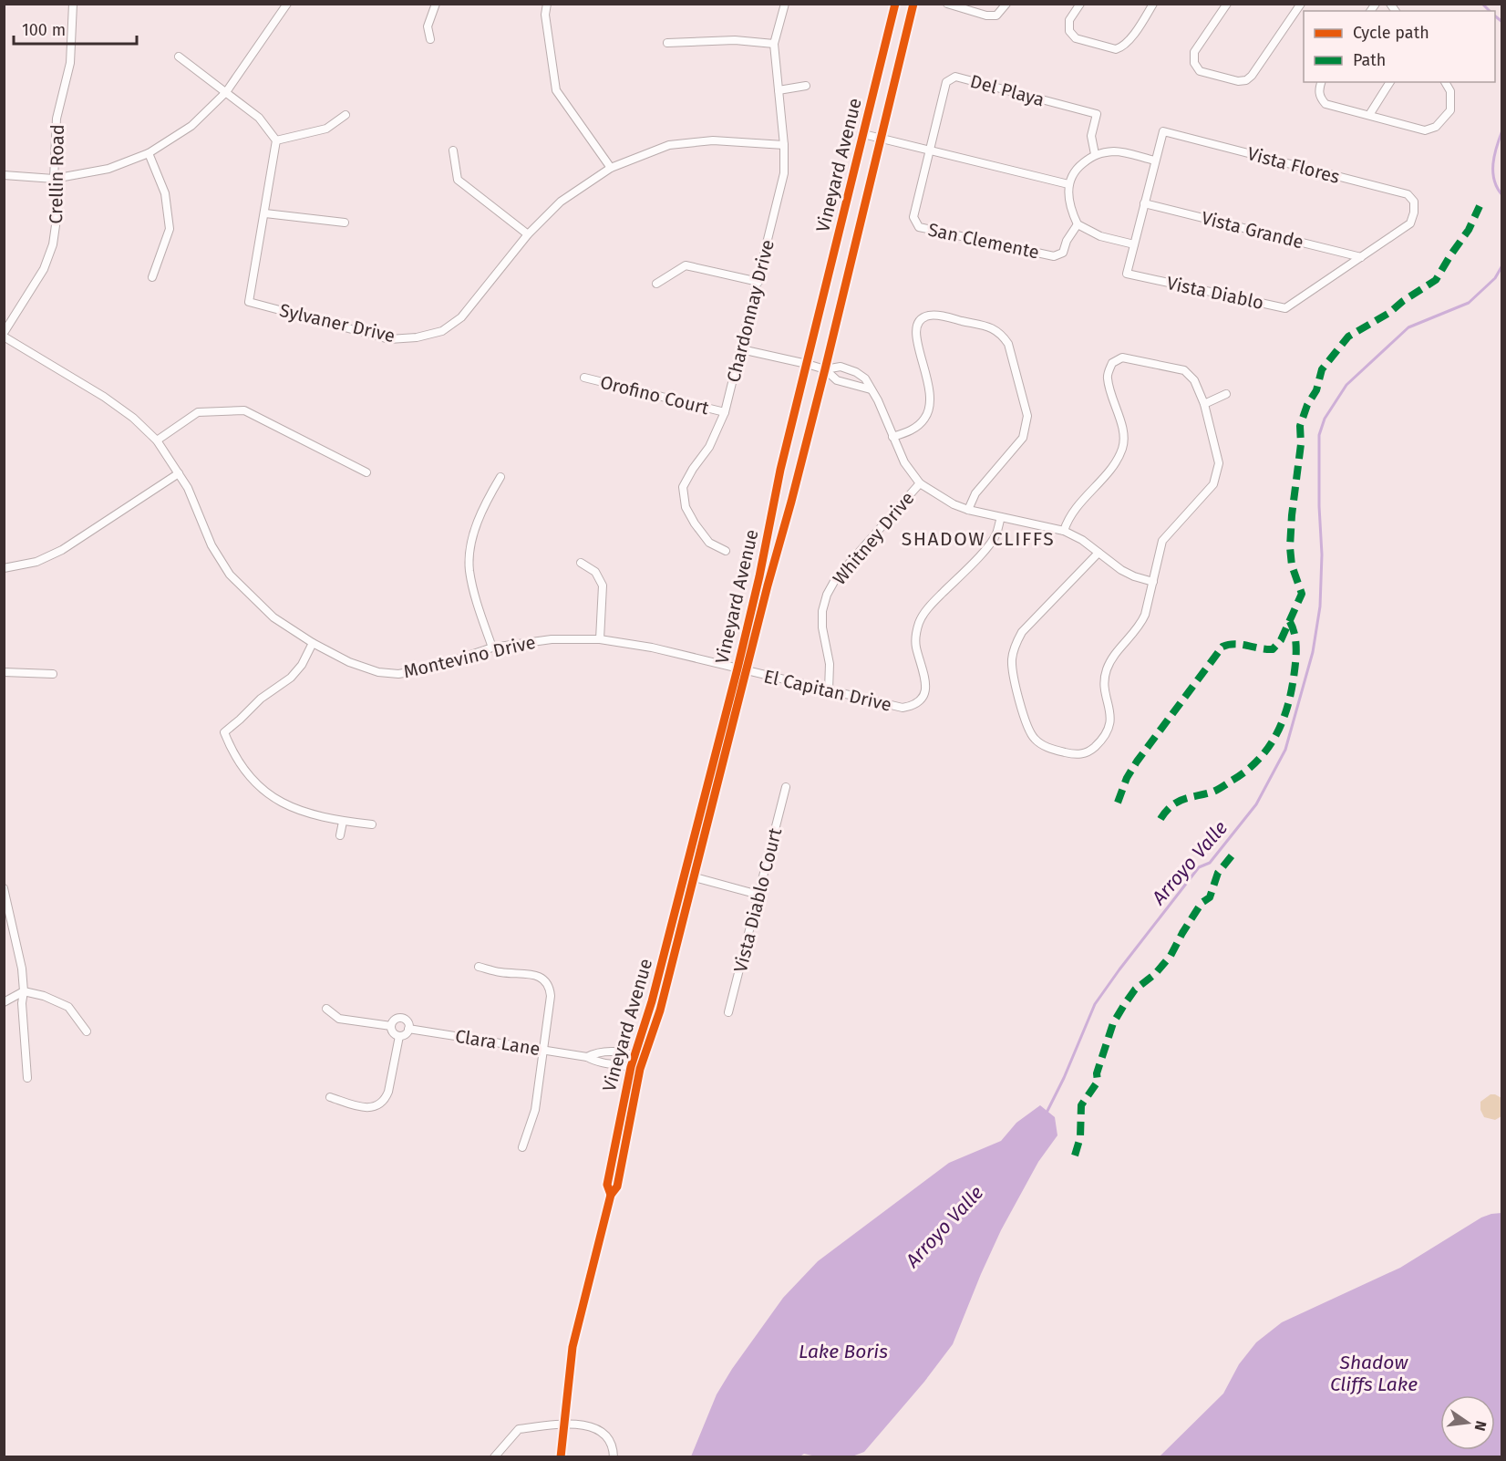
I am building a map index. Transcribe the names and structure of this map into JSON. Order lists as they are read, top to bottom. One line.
{"streets":{"street":["Del Playa","Vineyard Avenue","Vista Flores","Crellin Road","Vista Grande","San Clemente","Vista Diablo","Chardonnay Drive","Sylvaner Drive","Orofino Court","Whitney Drive","Montevino Drive","El Capitan Drive","Vista Diablo Court","Clara Lane"]},"crossings":[["Del Playa","Vista Flores"],["Del Playa","Vista Grande"],["Del Playa","San Clemente"],["Del Playa","Vista Diablo"],["Vineyard Avenue","Montevino Drive"],["Vineyard Avenue","El Capitan Drive"],["Vineyard Avenue","Clara Lane"],["Vista Flores","Vista Grande"],["Vista Flores","San Clemente"],["Vista Flores","Vista Diablo"],["Crellin Road","Montevino Drive"],["Vista Grande","San Clemente"],["Vista Grande","Vista Diablo"],["San Clemente","Vista Diablo"],["Chardonnay Drive","Sylvaner Drive"],["Chardonnay Drive","Orofino Court"],["Whitney Drive","El Capitan Drive"],["Montevino Drive","El Capitan Drive"]],"districts":["SHADOW CLIFFS"],"water":["Arroyo Valle","Lake Boris","Shadow Cliffs Lake"],"legend":["Cycle path","Path"],"scale_bar":"100 m","north":"right"}
